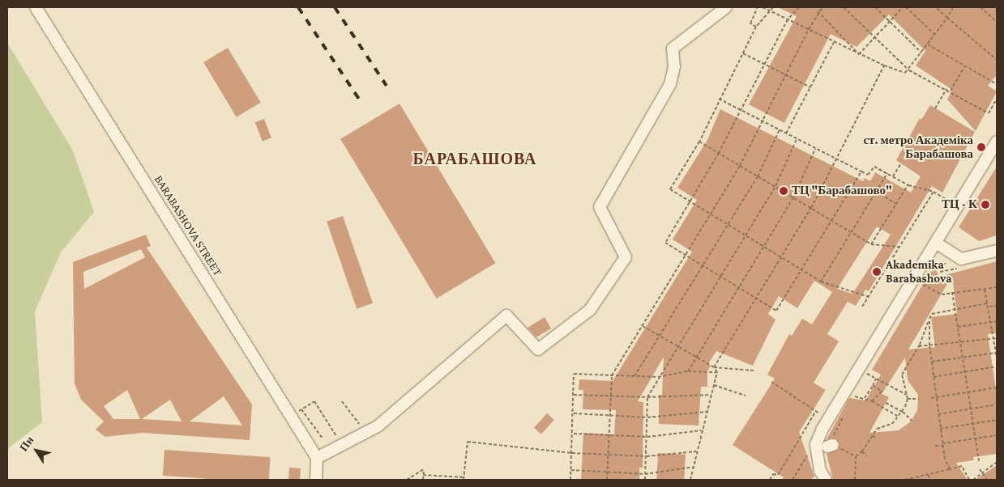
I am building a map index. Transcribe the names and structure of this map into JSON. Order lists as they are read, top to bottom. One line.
{"streets":{"street":["BARABASHOVA STREET"]},"districts":["БАРАБАШОВА"],"places":["ст. метро Академіка Барабашова","ТЦ \"Барабашово\"","ТЦ - К","Akademіka Barabashova"],"north":"top left"}
